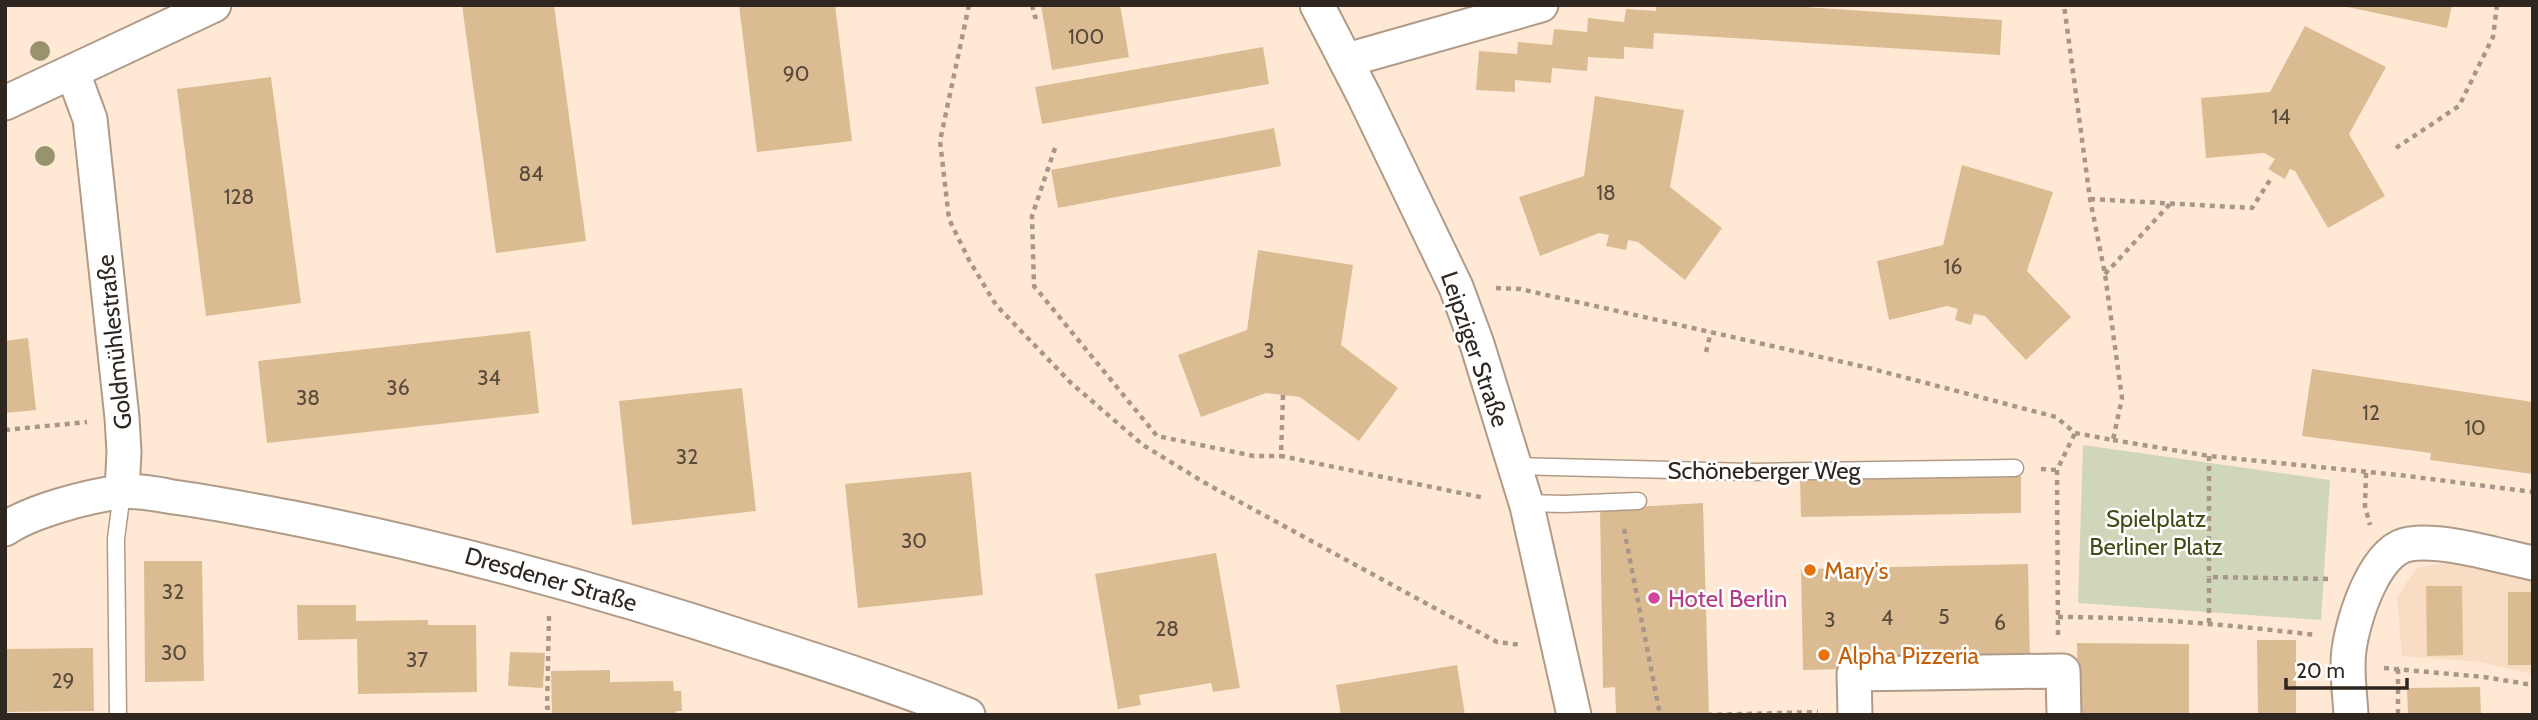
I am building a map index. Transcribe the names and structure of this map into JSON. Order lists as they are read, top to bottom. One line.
{"streets":{"street":["Goldmühlestraße","Leipziger Straße","Dresdener Straße"],"lane":["Schöneberger Weg"]},"crossings":[["Goldmühlestraße","Dresdener Straße"],["Leipziger Straße","Schöneberger Weg"]],"parks":["Spielplatz Berliner Platz"],"places":["Mary's","Hotel Berlin","Alpha Pizzeria"],"house_numbers":["100","90","14","84","18","128","16","3","34","36","38","12","10","32","30","32","5","4","3","6","28","30","37","29"],"scale_bar":"20 m"}
